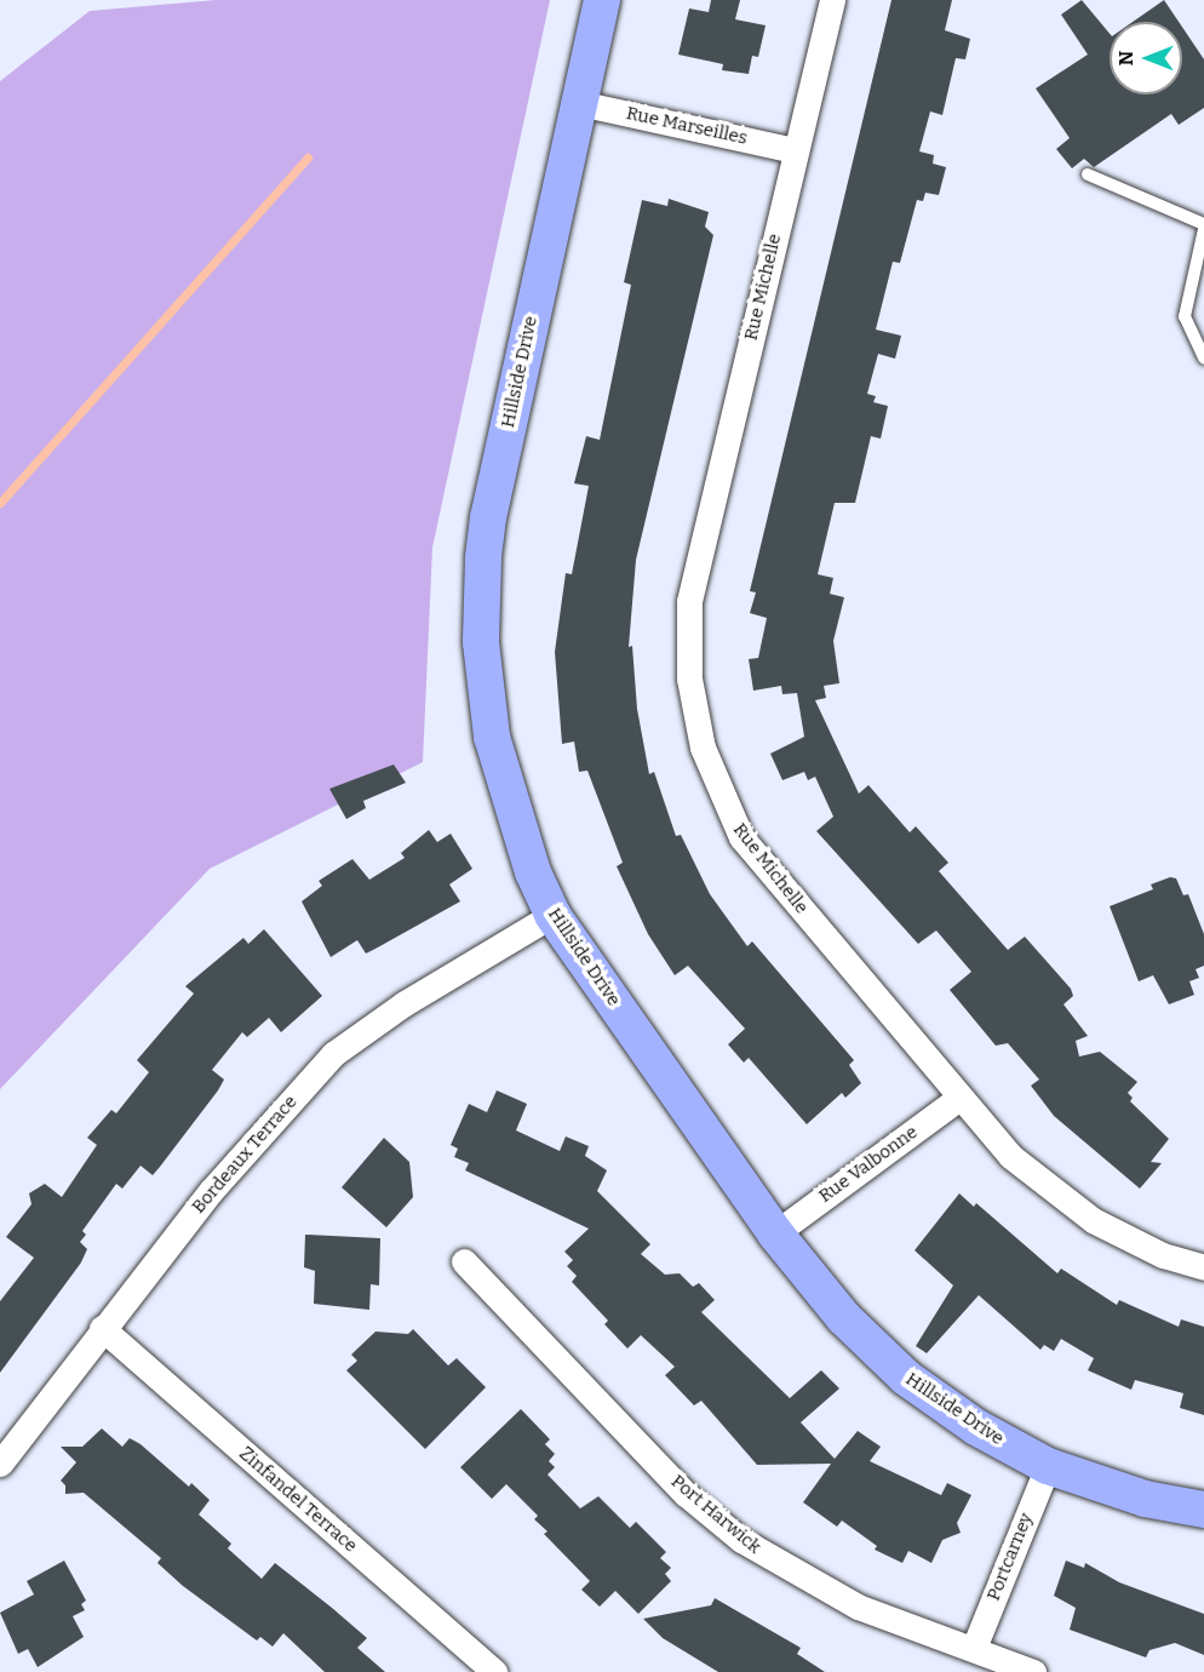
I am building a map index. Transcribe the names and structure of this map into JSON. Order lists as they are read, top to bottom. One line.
{"streets":{"street":["Rue Marseilles","Rue Michelle","Hillside Drive","Bordeaux Terrace","Rue Valbonne","Zinfandel Terrace","Port Harwick","Portcarney"]},"crossings":[["Rue Marseilles","Rue Michelle"],["Rue Marseilles","Hillside Drive"],["Rue Michelle","Rue Valbonne"],["Hillside Drive","Bordeaux Terrace"],["Hillside Drive","Rue Valbonne"],["Hillside Drive","Portcarney"],["Bordeaux Terrace","Zinfandel Terrace"],["Port Harwick","Portcarney"]],"north":"left"}
